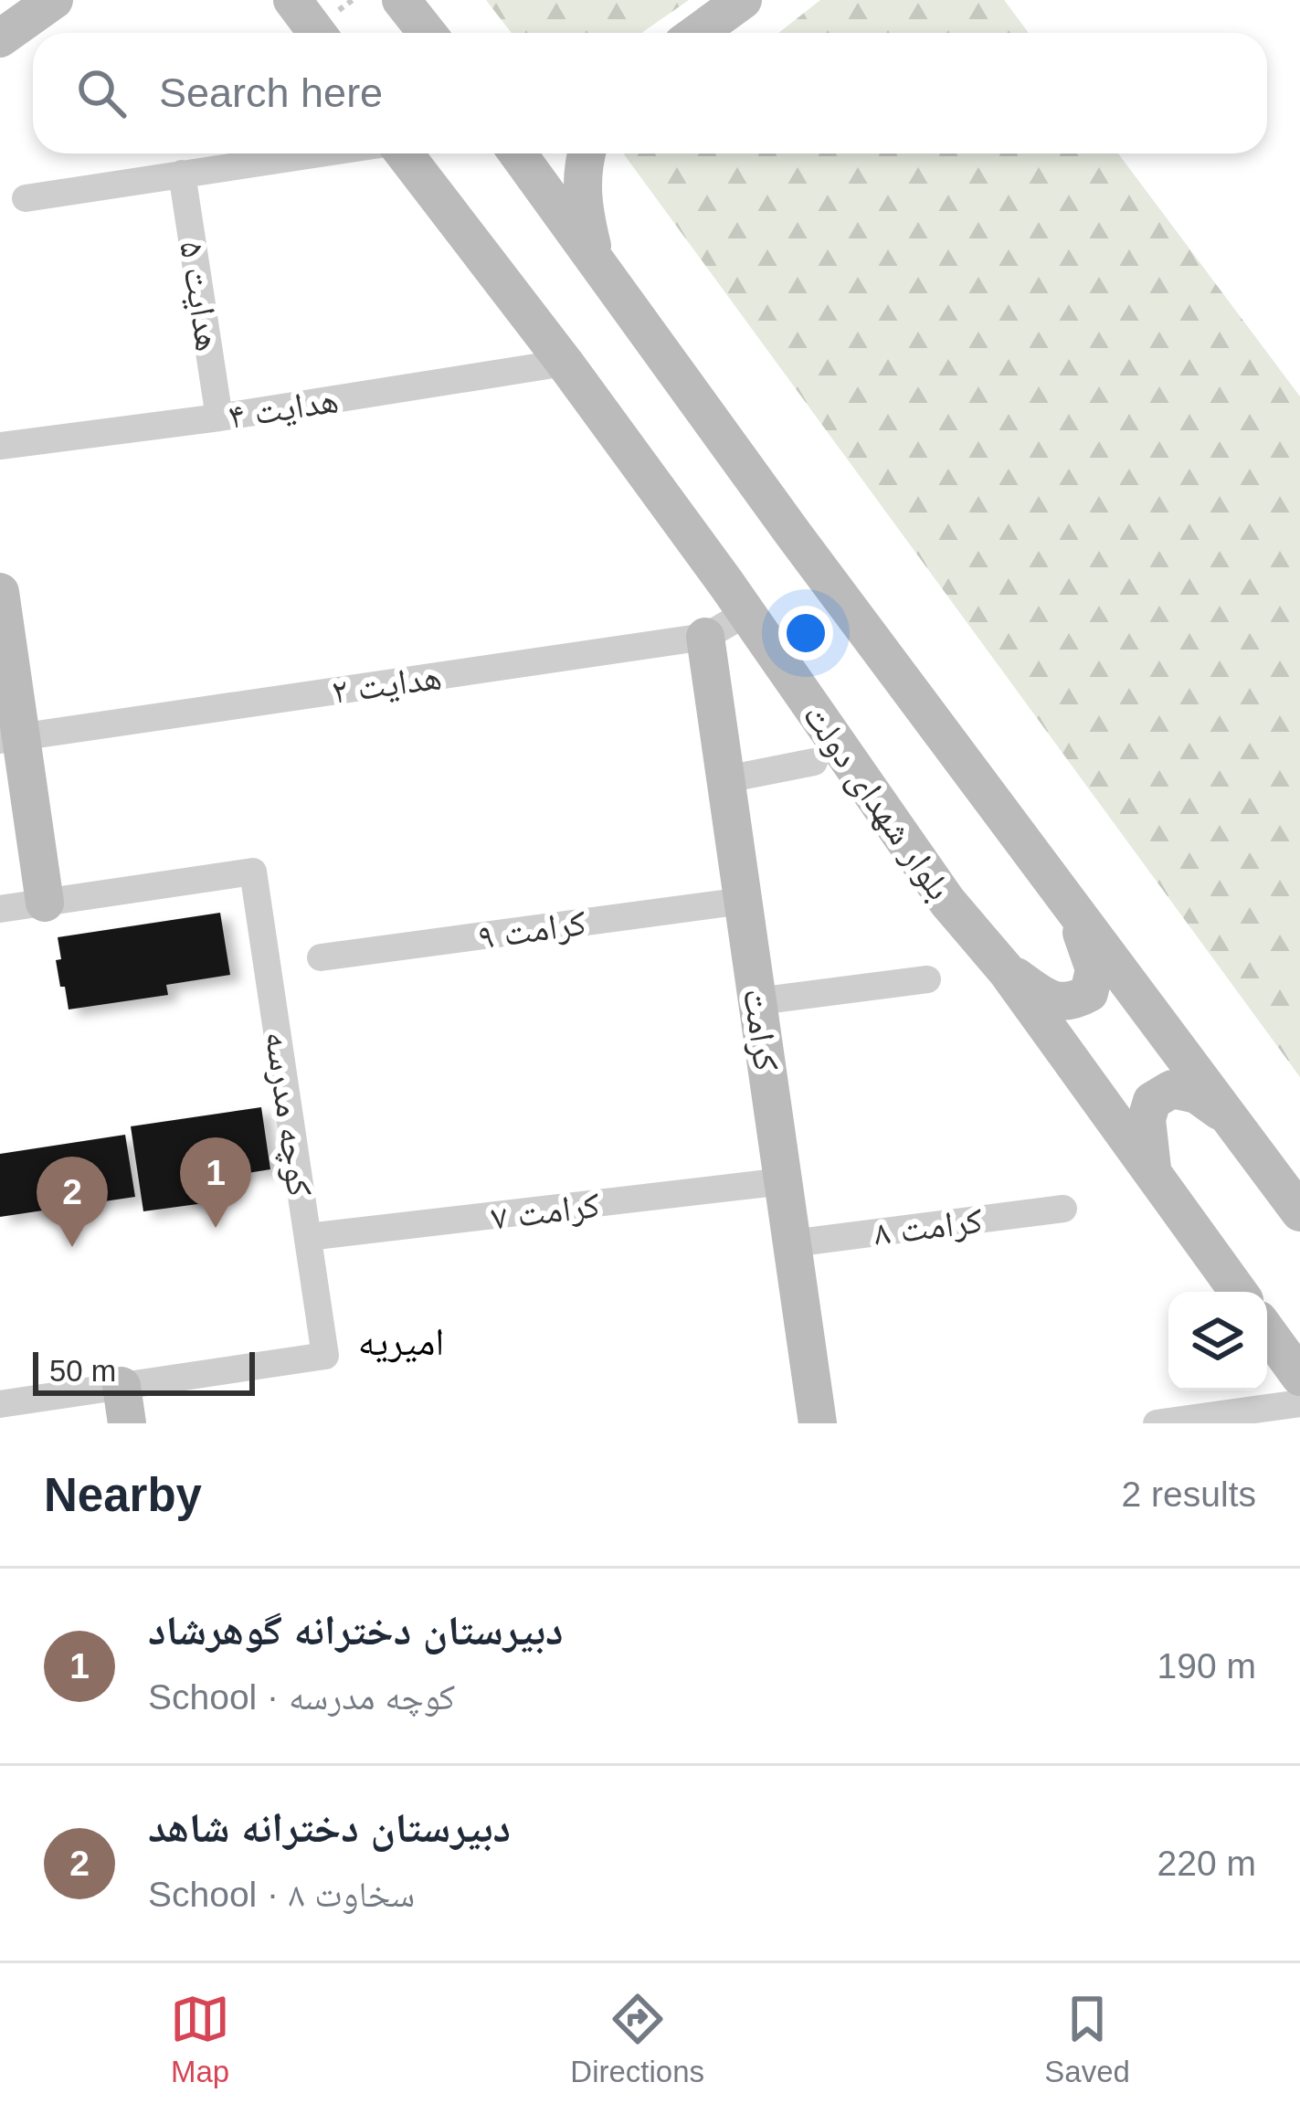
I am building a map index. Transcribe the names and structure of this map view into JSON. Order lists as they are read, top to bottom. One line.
{"streets":{"main road":["بلوار شهدای دولت","کرامت"],"street":["هدایت ۵","هدایت ۴","هدایت ۲","کرامت ۹","کوچه مدرسه","کرامت ۷","کرامت ۸"]},"crossings":[["هدایت ۵","هدایت ۴"],["هدایت ۴","بلوار شهدای دولت"],["هدایت ۲","بلوار شهدای دولت"],["هدایت ۲","کرامت"],["کرامت ۹","کرامت"],["کرامت","کرامت ۷"],["کرامت","کرامت ۸"],["کوچه مدرسه","کرامت ۷"]],"districts":["امیریه"],"scale_bar":"50 m","page":{"search":"Search here","pins":["1","2"],"scale":"50 m","heading":["Nearby","2 results"],"list":[{"mark":"1","name":"دبیرستان دخترانه گوهرشاد","note":"School · کوچه مدرسه","value":"190 m"},{"mark":"2","name":"دبیرستان دخترانه شاهد","note":"School · سخاوت ۸","value":"220 m"}],"nav":["Map","Directions","Saved"]}}
